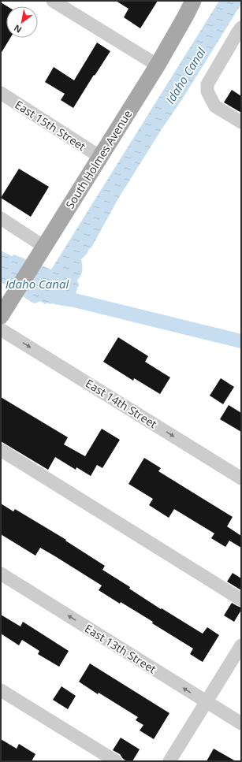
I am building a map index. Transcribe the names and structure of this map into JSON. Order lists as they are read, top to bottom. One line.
{"streets":{"main road":["South Holmes Avenue"],"street":["East 15th Street","East 14th Street","East 13th Street"]},"crossings":[["East 15th Street","South Holmes Avenue"]],"water":["Idaho Canal"],"north":"bottom left"}
